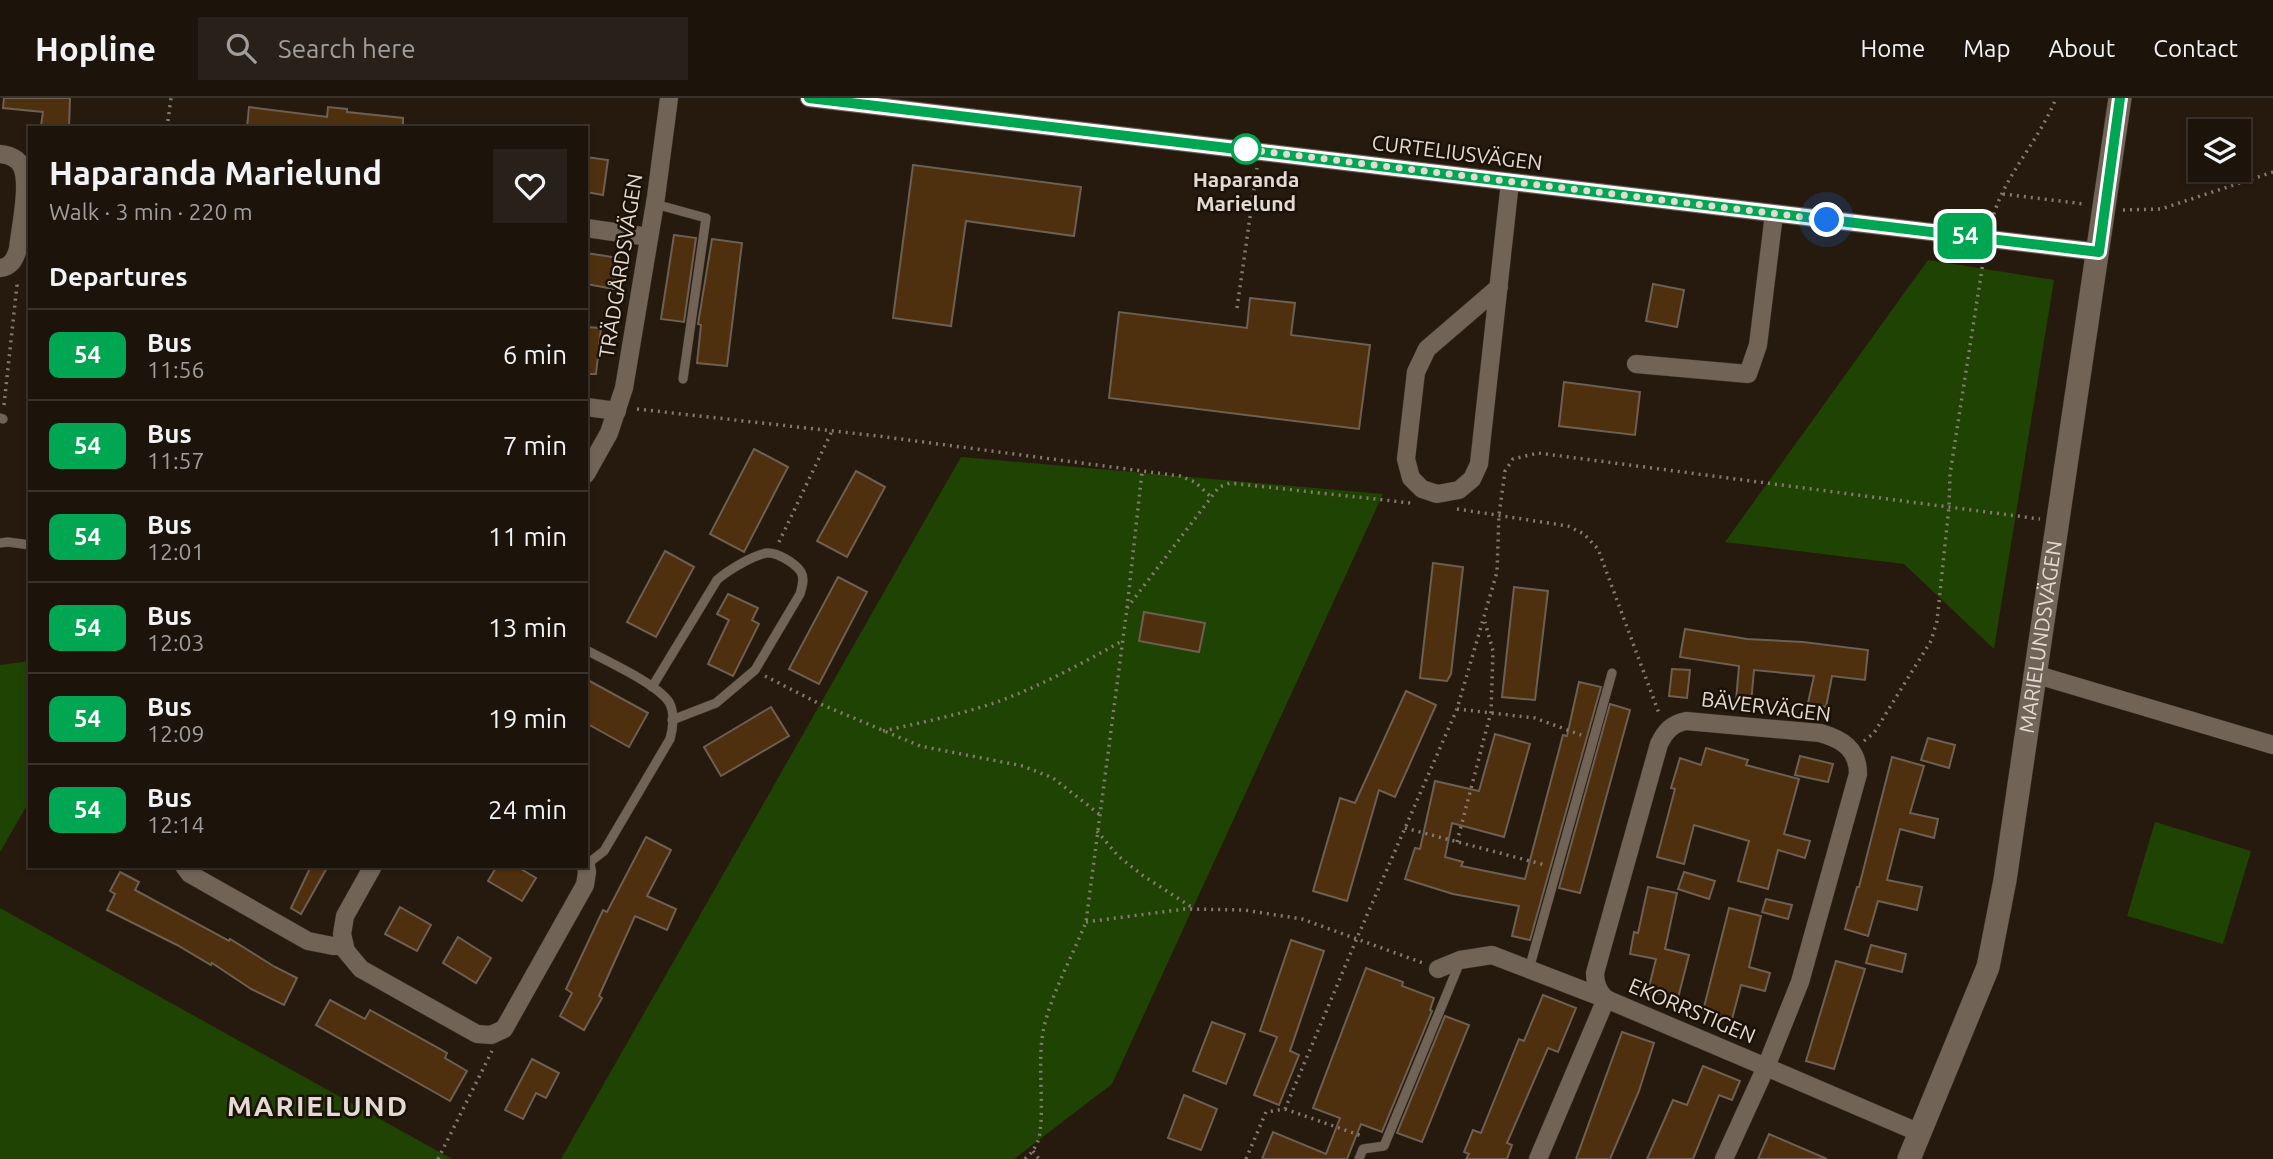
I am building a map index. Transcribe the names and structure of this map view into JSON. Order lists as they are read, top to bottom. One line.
{"streets":{"street":["CURTELIUSVÄGEN","TRÄDGÅRDSVÄGEN","MARIELUNDSVÄGEN","BÄVERVÄGEN","EKORRSTIGEN"]},"crossings":[["CURTELIUSVÄGEN","MARIELUNDSVÄGEN"],["MARIELUNDSVÄGEN","EKORRSTIGEN"]],"districts":["MARIELUND"],"places":["Haparanda Marielund"],"lines":["bus line 54"],"page":{"header":"Hopline","search":"Search here","nav":["Home","Map","About","Contact"],"on_map":"54","heading":[["Haparanda Marielund","Walk · 3 min · 220 m"],"Departures"],"list":[{"mark":"54","name":"Bus","note":"11:56","value":"6 min"},{"mark":"54","name":"Bus","note":"11:57","value":"7 min"},{"mark":"54","name":"Bus","note":"12:01","value":"11 min"},{"mark":"54","name":"Bus","note":"12:03","value":"13 min"},{"mark":"54","name":"Bus","note":"12:09","value":"19 min"},{"mark":"54","name":"Bus","note":"12:14","value":"24 min"}]}}
